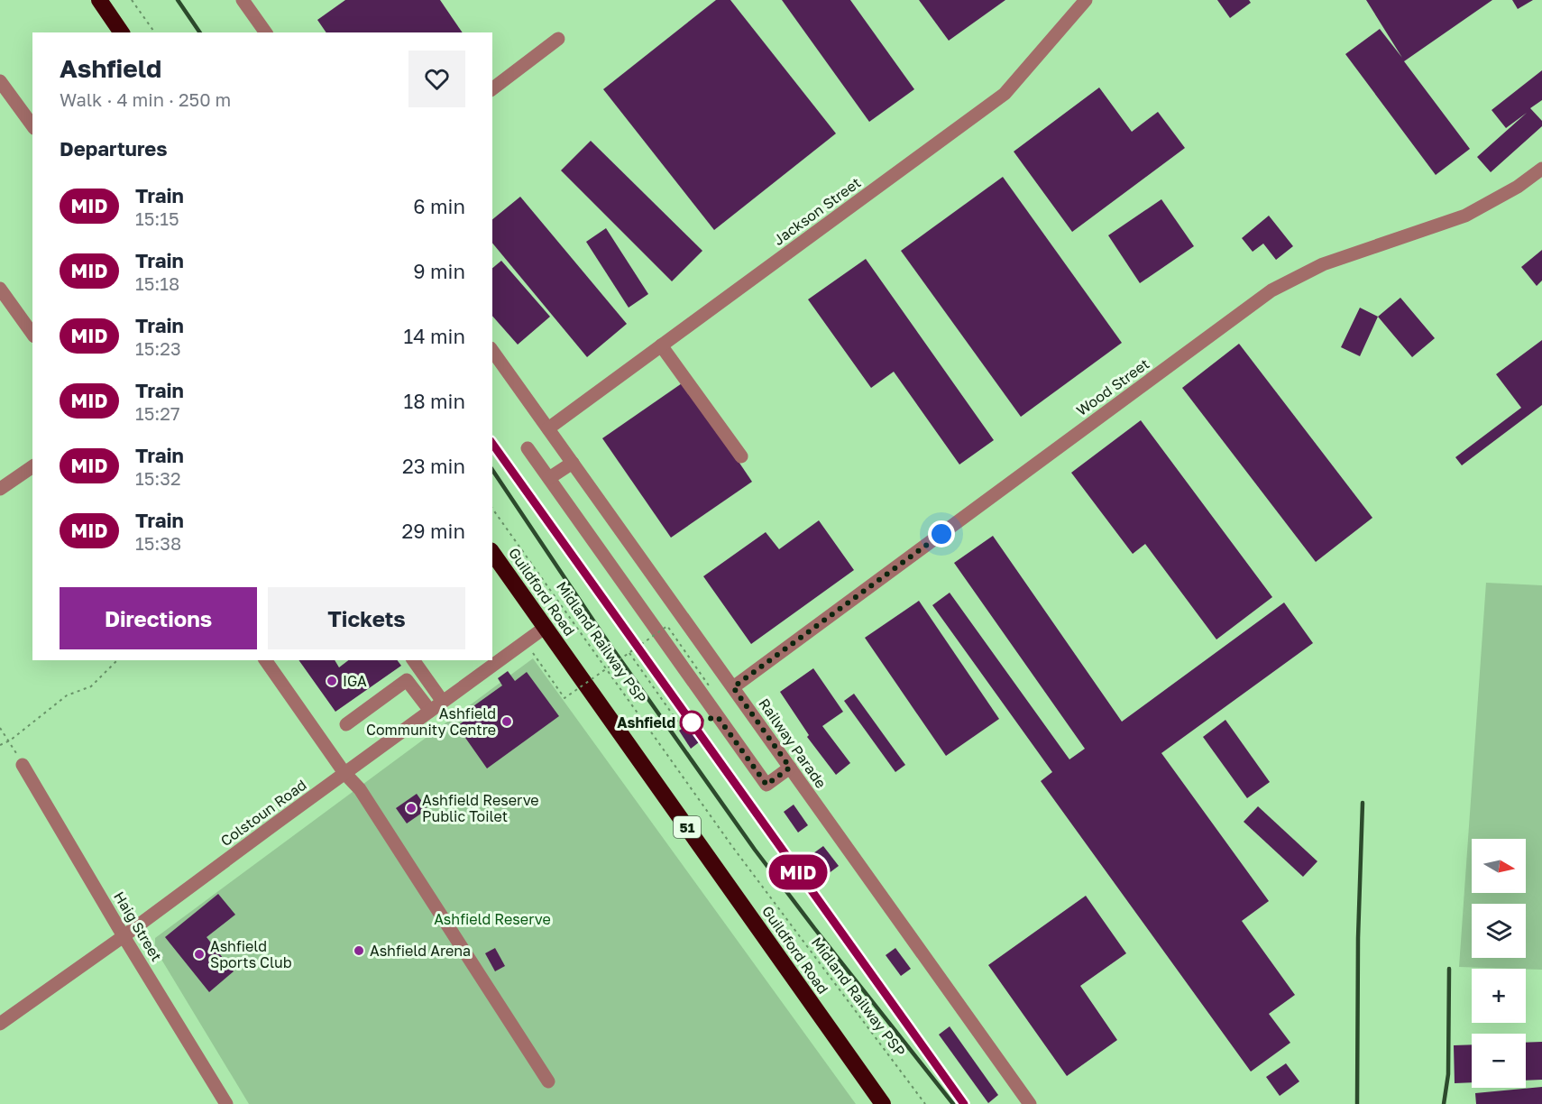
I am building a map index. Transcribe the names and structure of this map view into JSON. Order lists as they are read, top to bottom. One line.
{"streets":{"highway":["Guildford Road","51"],"street":["Jackson Street","Wood Street","Railway Parade","Colstoun Road","Haig Street"],"path":["Midland Railway PSP"]},"crossings":[["Jackson Street","Railway Parade"],["Wood Street","Railway Parade"],["Guildford Road","Colstoun Road"],["Colstoun Road","Haig Street"]],"parks":["Ashfield Reserve"],"places":["IGA","Ashfield Community Centre","Ashfield","Ashfield Reserve Public Toilet","Ashfield Arena","Ashfield Sports Club"],"north":"right","page":{"on_map":"MID","heading":[["Ashfield","Walk · 4 min · 250 m"],"Departures"],"list":[{"mark":"MID","name":"Train","note":"15:15","value":"6 min"},{"mark":"MID","name":"Train","note":"15:18","value":"9 min"},{"mark":"MID","name":"Train","note":"15:23","value":"14 min"},{"mark":"MID","name":"Train","note":"15:27","value":"18 min"},{"mark":"MID","name":"Train","note":"15:32","value":"23 min"},{"mark":"MID","name":"Train","note":"15:38","value":"29 min"}],"buttons":["Directions","Tickets"],"map_buttons":["+","−"]}}
